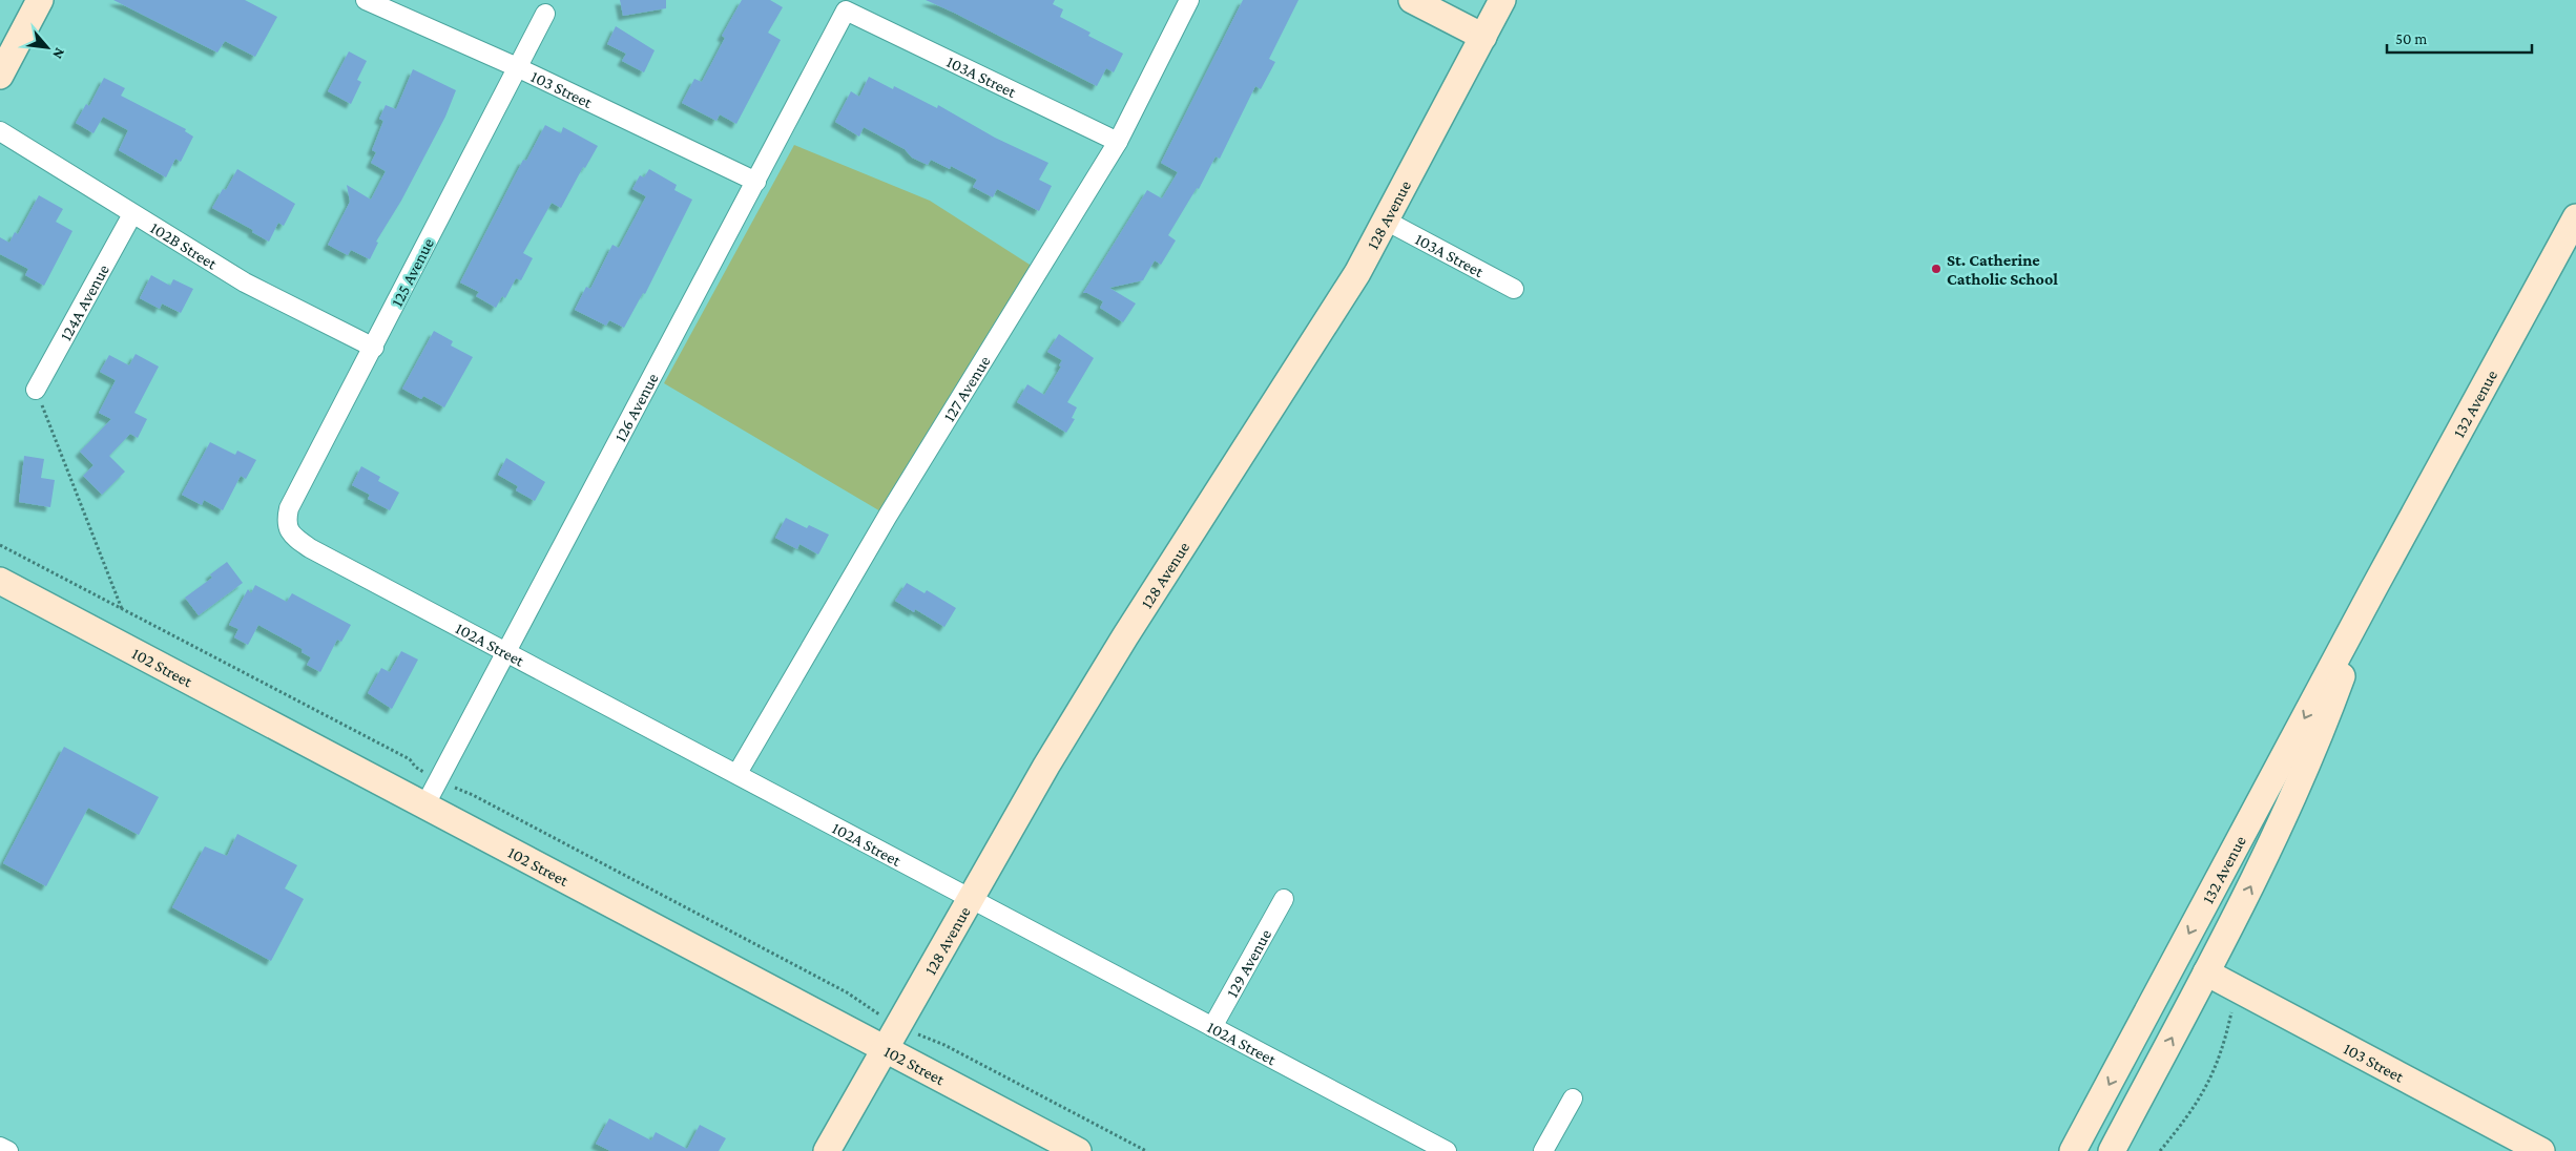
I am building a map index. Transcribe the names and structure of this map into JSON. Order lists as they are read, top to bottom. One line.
{"streets":{"street":["103A Street","103 Street","128 Avenue","102B Street","125 Avenue","124A Avenue","127 Avenue","132 Avenue","126 Avenue","102A Street","102 Street","129 Avenue"]},"crossings":[["103A Street","128 Avenue"],["103A Street","127 Avenue"],["103A Street","126 Avenue"],["103 Street","125 Avenue"],["103 Street","132 Avenue"],["103 Street","126 Avenue"],["128 Avenue","102A Street"],["128 Avenue","102 Street"],["102B Street","125 Avenue"],["102B Street","124A Avenue"],["125 Avenue","102A Street"],["127 Avenue","102A Street"],["126 Avenue","102A Street"],["126 Avenue","102 Street"],["102A Street","129 Avenue"]],"places":["St. Catherine Catholic School"],"scale_bar":"50 m","north":"bottom right"}
